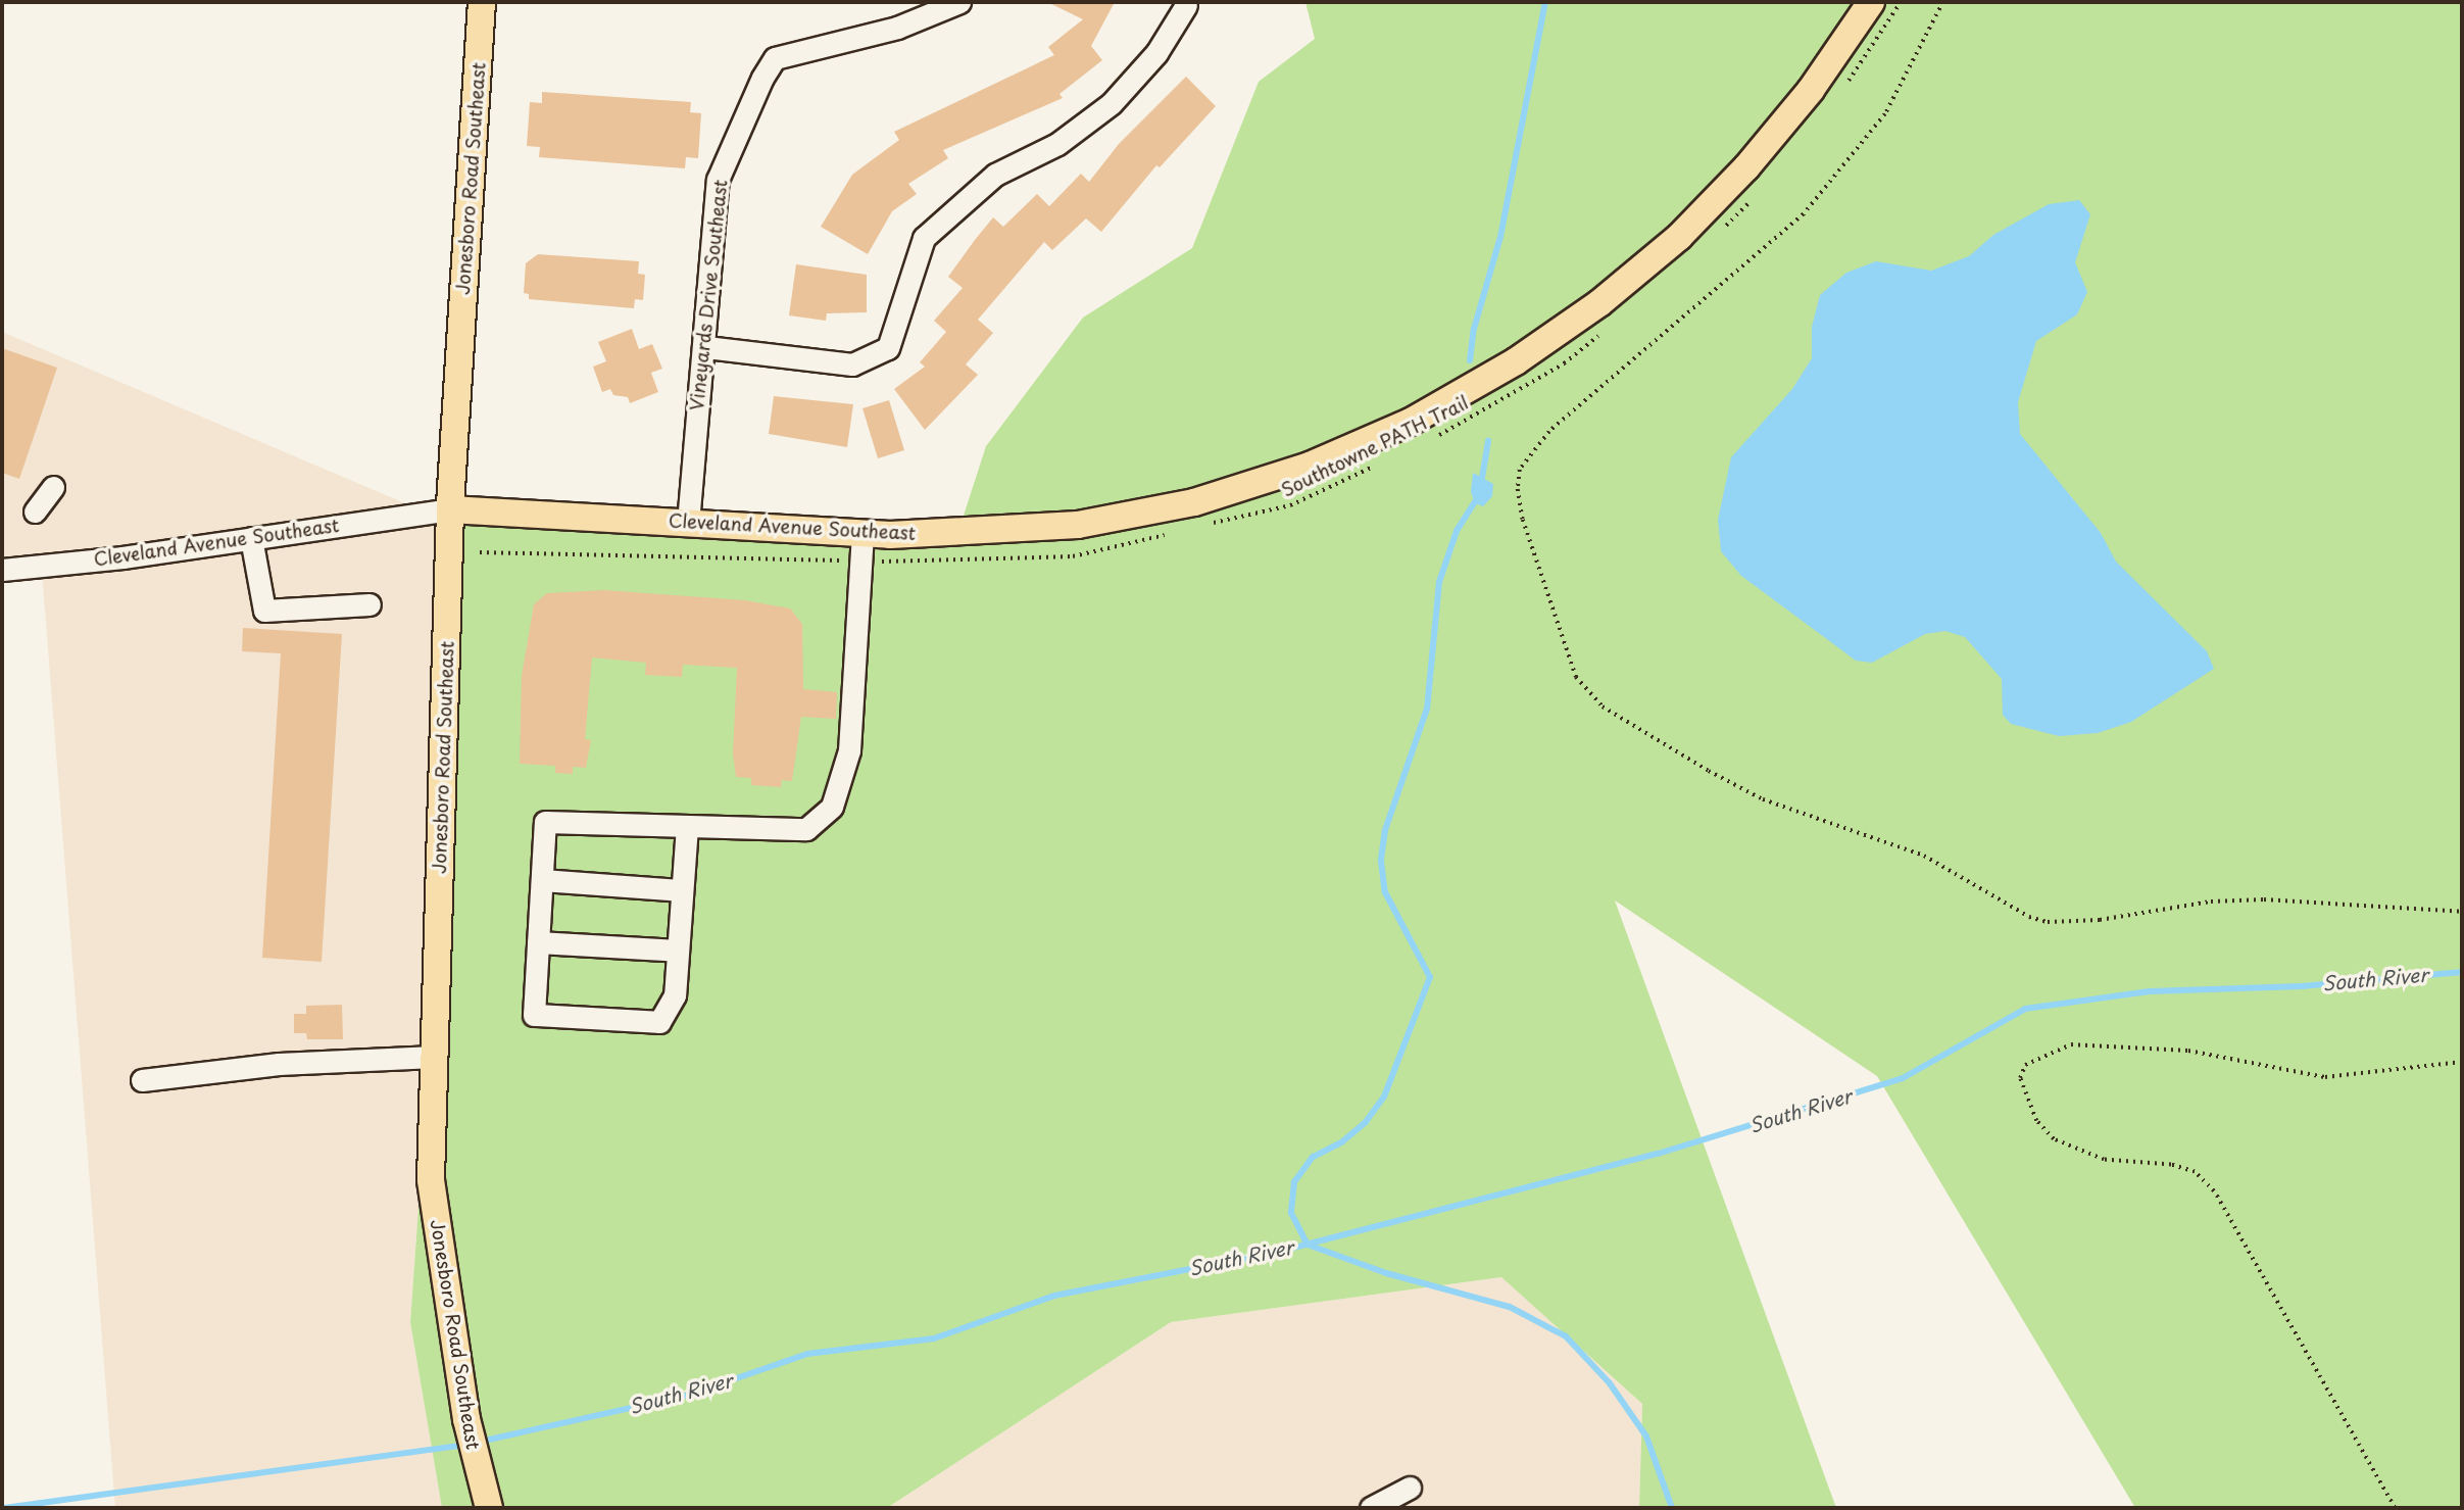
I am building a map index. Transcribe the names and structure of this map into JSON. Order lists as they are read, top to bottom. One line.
{"streets":{"main road":["Jonesboro Road Southeast","Cleveland Avenue Southeast"],"street":["Vineyards Drive Southeast"],"path":["Southtowne PATH Trail"]},"crossings":[["Jonesboro Road Southeast","Cleveland Avenue Southeast"],["Vineyards Drive Southeast","Cleveland Avenue Southeast"]],"water":["South River"]}
